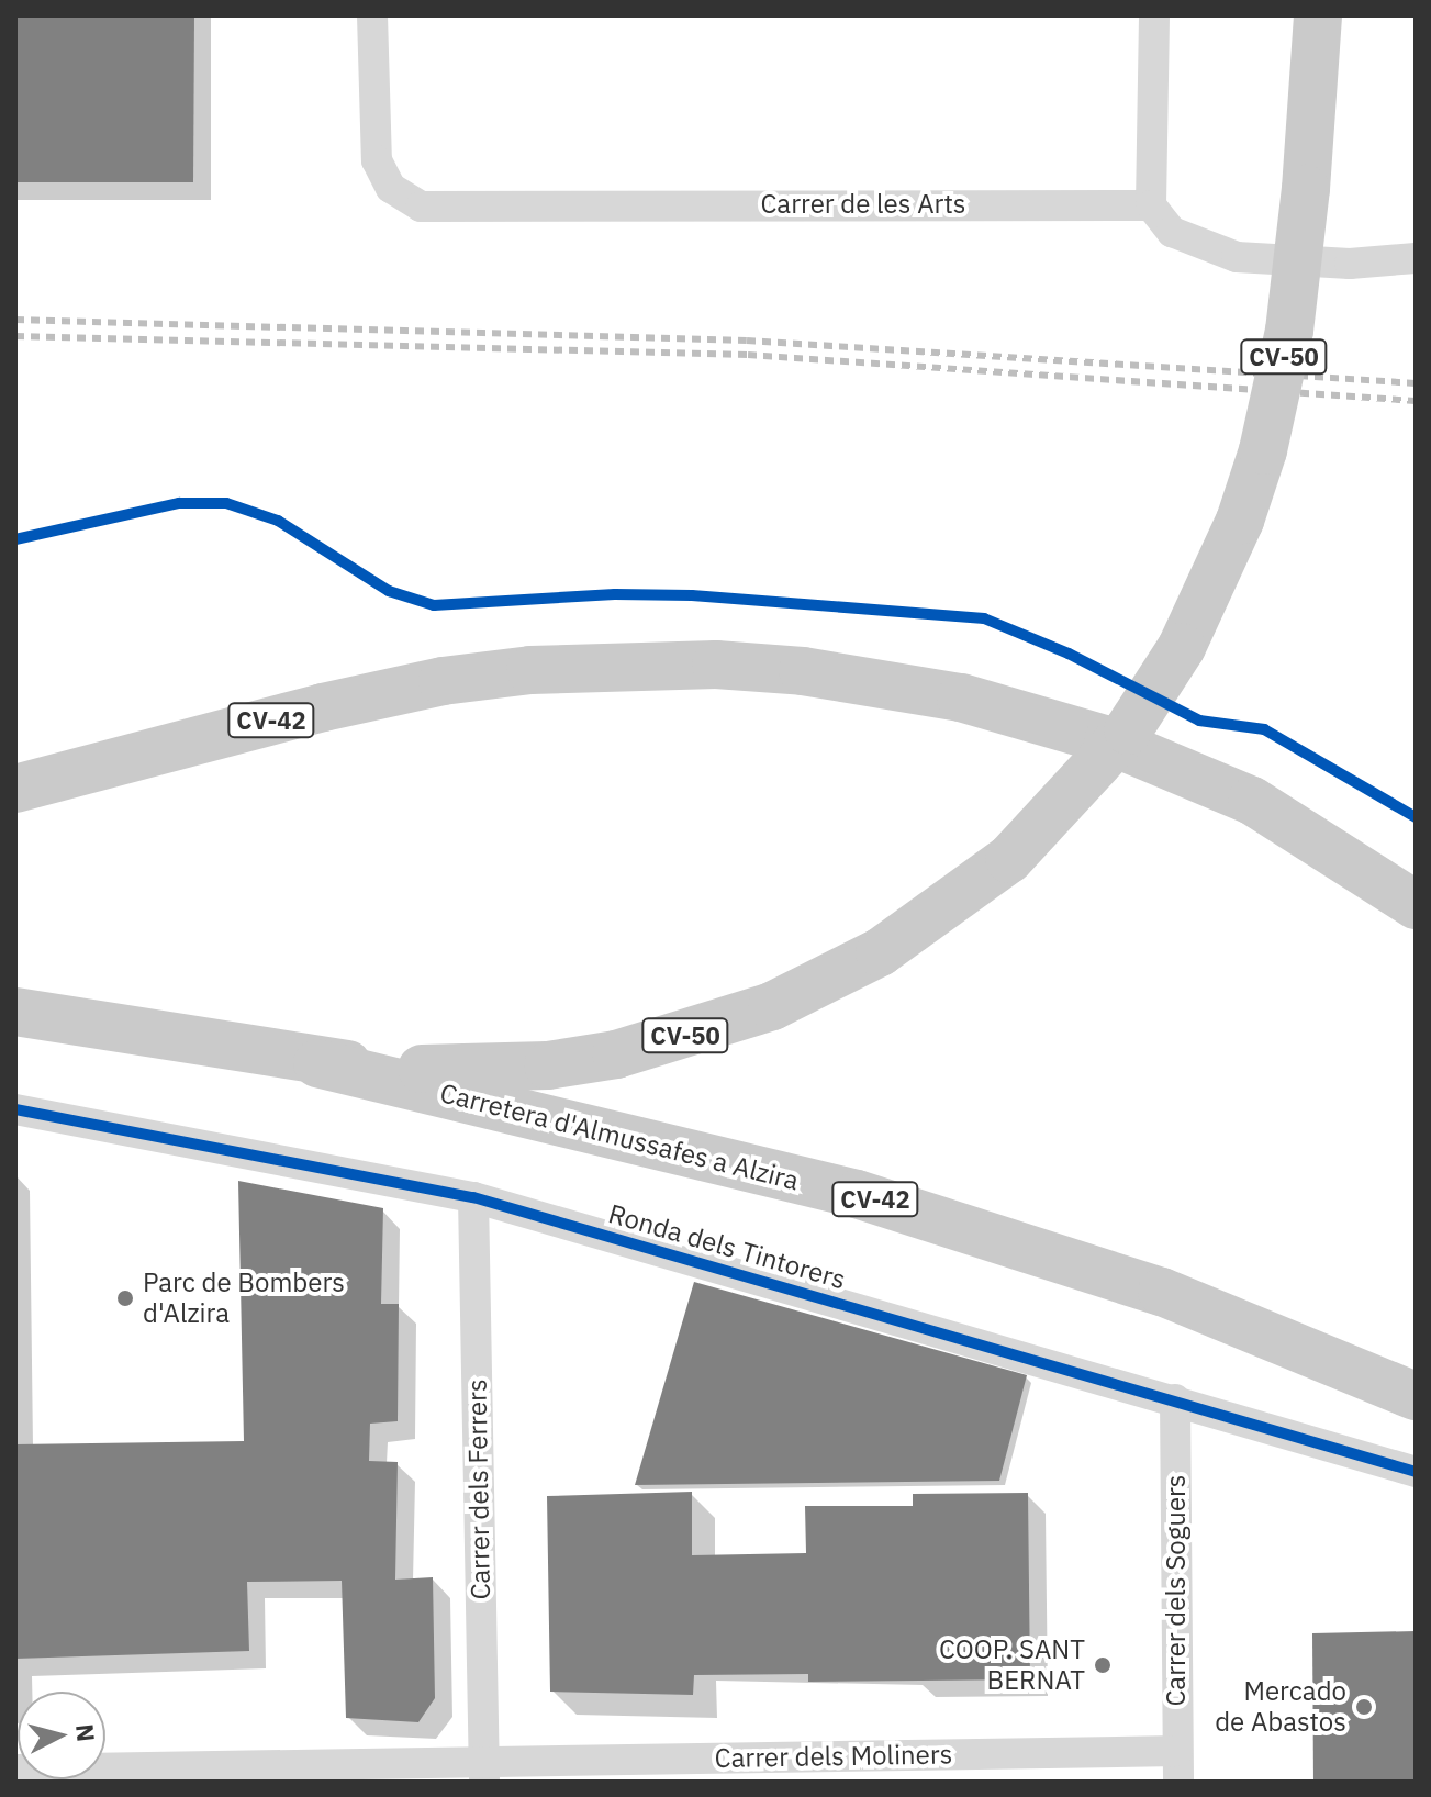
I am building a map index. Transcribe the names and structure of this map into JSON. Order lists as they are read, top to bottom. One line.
{"streets":{"main road":["CV-50","CV-42","Carretera d'Almussafes a Alzira"],"street":["Carrer de les Arts","Ronda dels Tintorers","Carrer dels Ferrers","Carrer dels Soguers","Carrer dels Moliners"]},"crossings":[["CV-50","Carretera d'Almussafes a Alzira"],["Ronda dels Tintorers","Carrer dels Ferrers"],["Ronda dels Tintorers","Carrer dels Soguers"],["Carrer dels Ferrers","Carrer dels Moliners"],["Carrer dels Soguers","Carrer dels Moliners"]],"places":["Parc de Bombers d'Alzira","COOP. SANT BERNAT","Mercado de Abastos"],"north":"right"}
